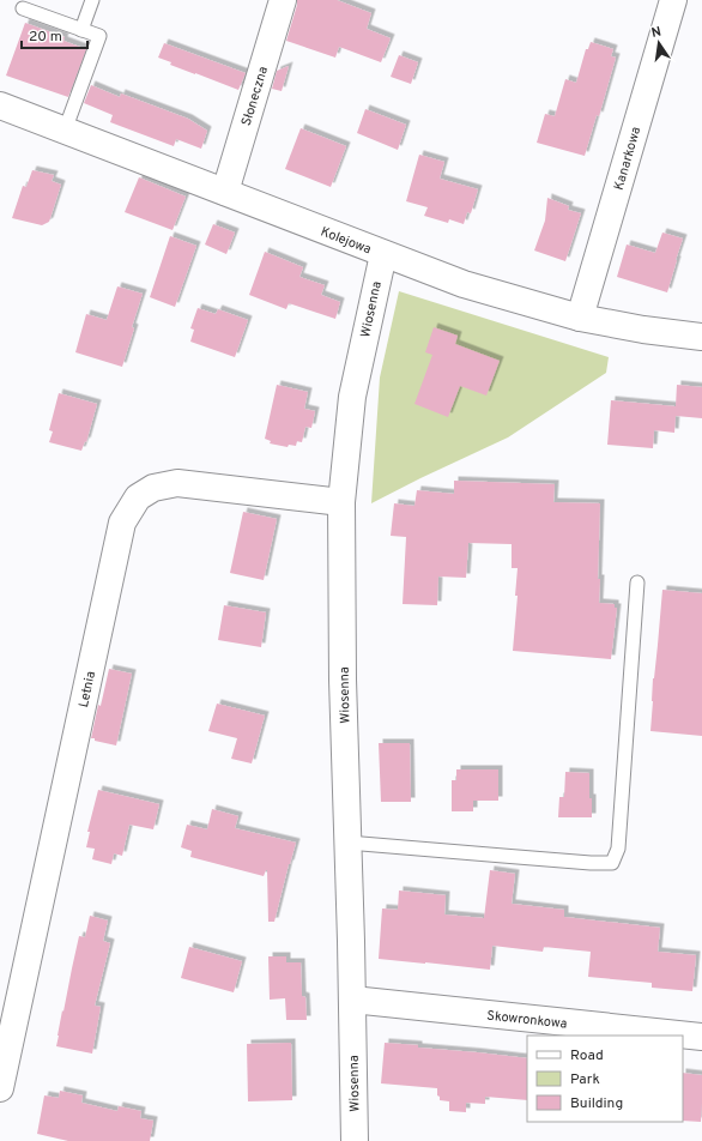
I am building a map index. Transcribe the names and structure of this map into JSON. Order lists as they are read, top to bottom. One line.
{"streets":{"street":["Słoneczna","Kanarkowa","Kolejowa","Wiosenna","Letnia","Skowronkowa"]},"crossings":[["Słoneczna","Kolejowa"],["Kanarkowa","Kolejowa"],["Kolejowa","Wiosenna"],["Wiosenna","Letnia"],["Wiosenna","Skowronkowa"]],"legend":["Road","Park","Building"],"scale_bar":"20 m","north":"top"}
